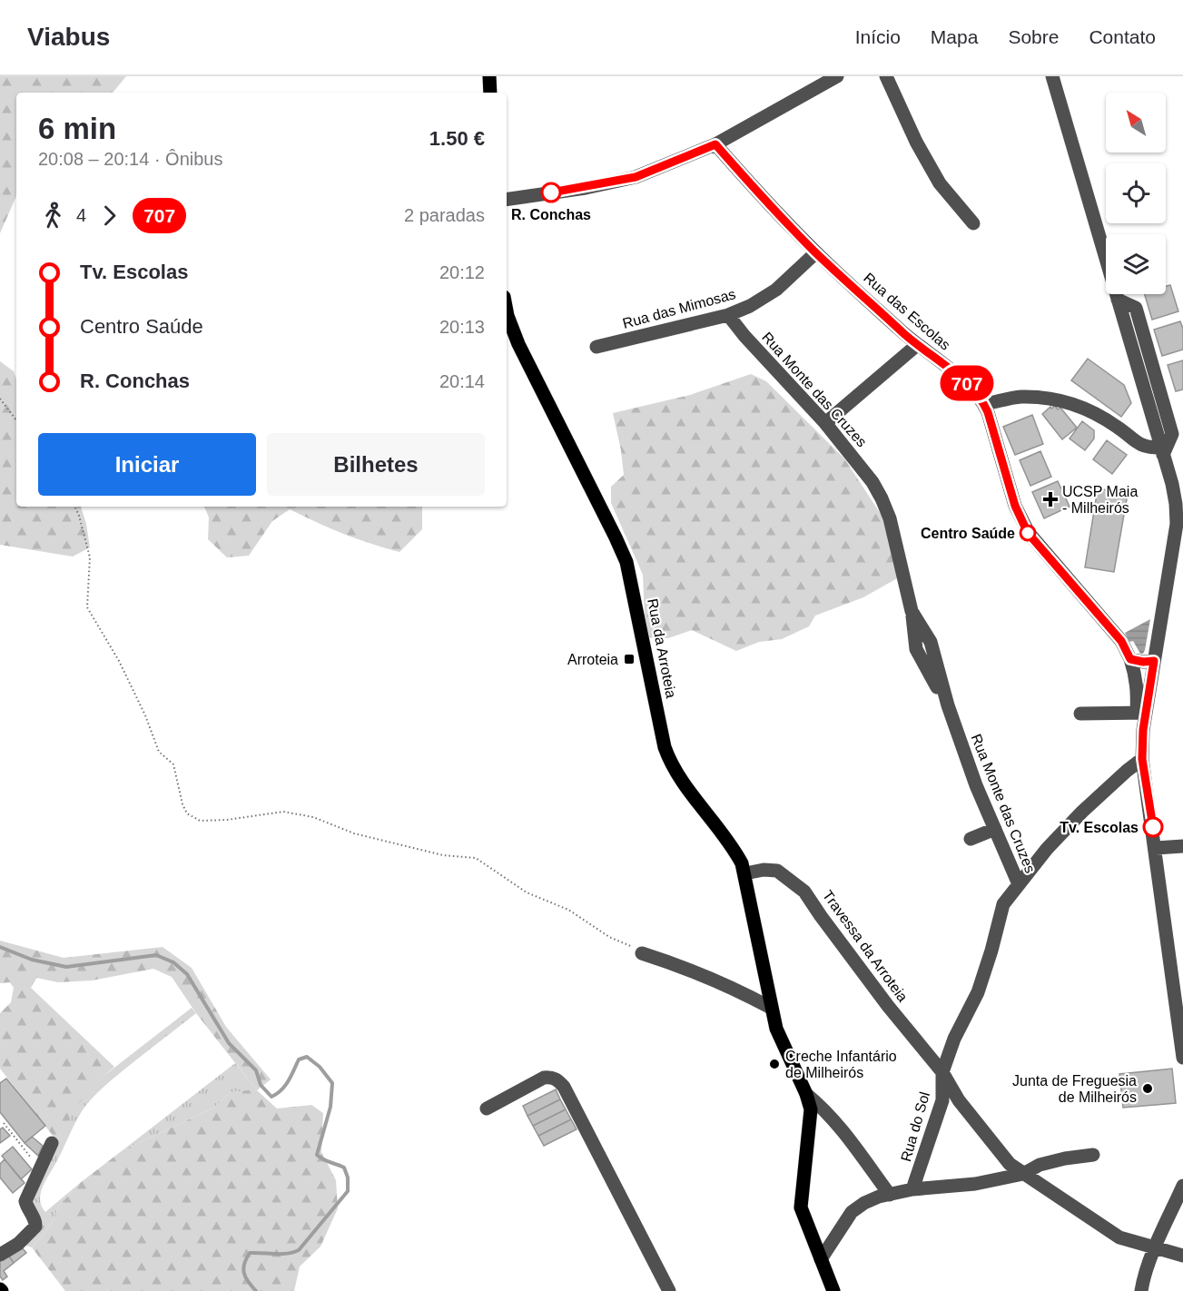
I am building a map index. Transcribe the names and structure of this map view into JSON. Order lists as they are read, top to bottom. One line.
{"streets":{"main road":["Rua da Arroteia"],"street":["Rua das Mimosas","Rua das Escolas","Rua Monte das Cruzes","Travessa da Arroteia","Rua do Sol"]},"crossings":[["Rua das Mimosas","Rua das Escolas"],["Rua das Mimosas","Rua Monte das Cruzes"],["Rua Monte das Cruzes","Travessa da Arroteia"],["Rua Monte das Cruzes","Rua do Sol"],["Rua da Arroteia","Travessa da Arroteia"],["Travessa da Arroteia","Rua do Sol"]],"places":{"other":["R. Conchas","Centro Saúde","Tv. Escolas","Creche Infantário de Milheirós","Junta de Freguesia de Milheirós"],"health":["UCSP Maia - Milheirós"],"transit":["Arroteia"]},"lines":["bus line 707"],"north":"top left","page":{"header":"Viabus","nav":["Início","Mapa","Sobre","Contato"],"on_map":"707","heading":["6 min","20:08 – 20:14 · Ônibus","1.50 €"],"legs":["4","707","2 paradas"],"list":[{"name":"Tv. Escolas","value":"20:12"},{"name":"Centro Saúde","value":"20:13"},{"name":"R. Conchas","value":"20:14"}],"buttons":["Iniciar","Bilhetes"]}}
